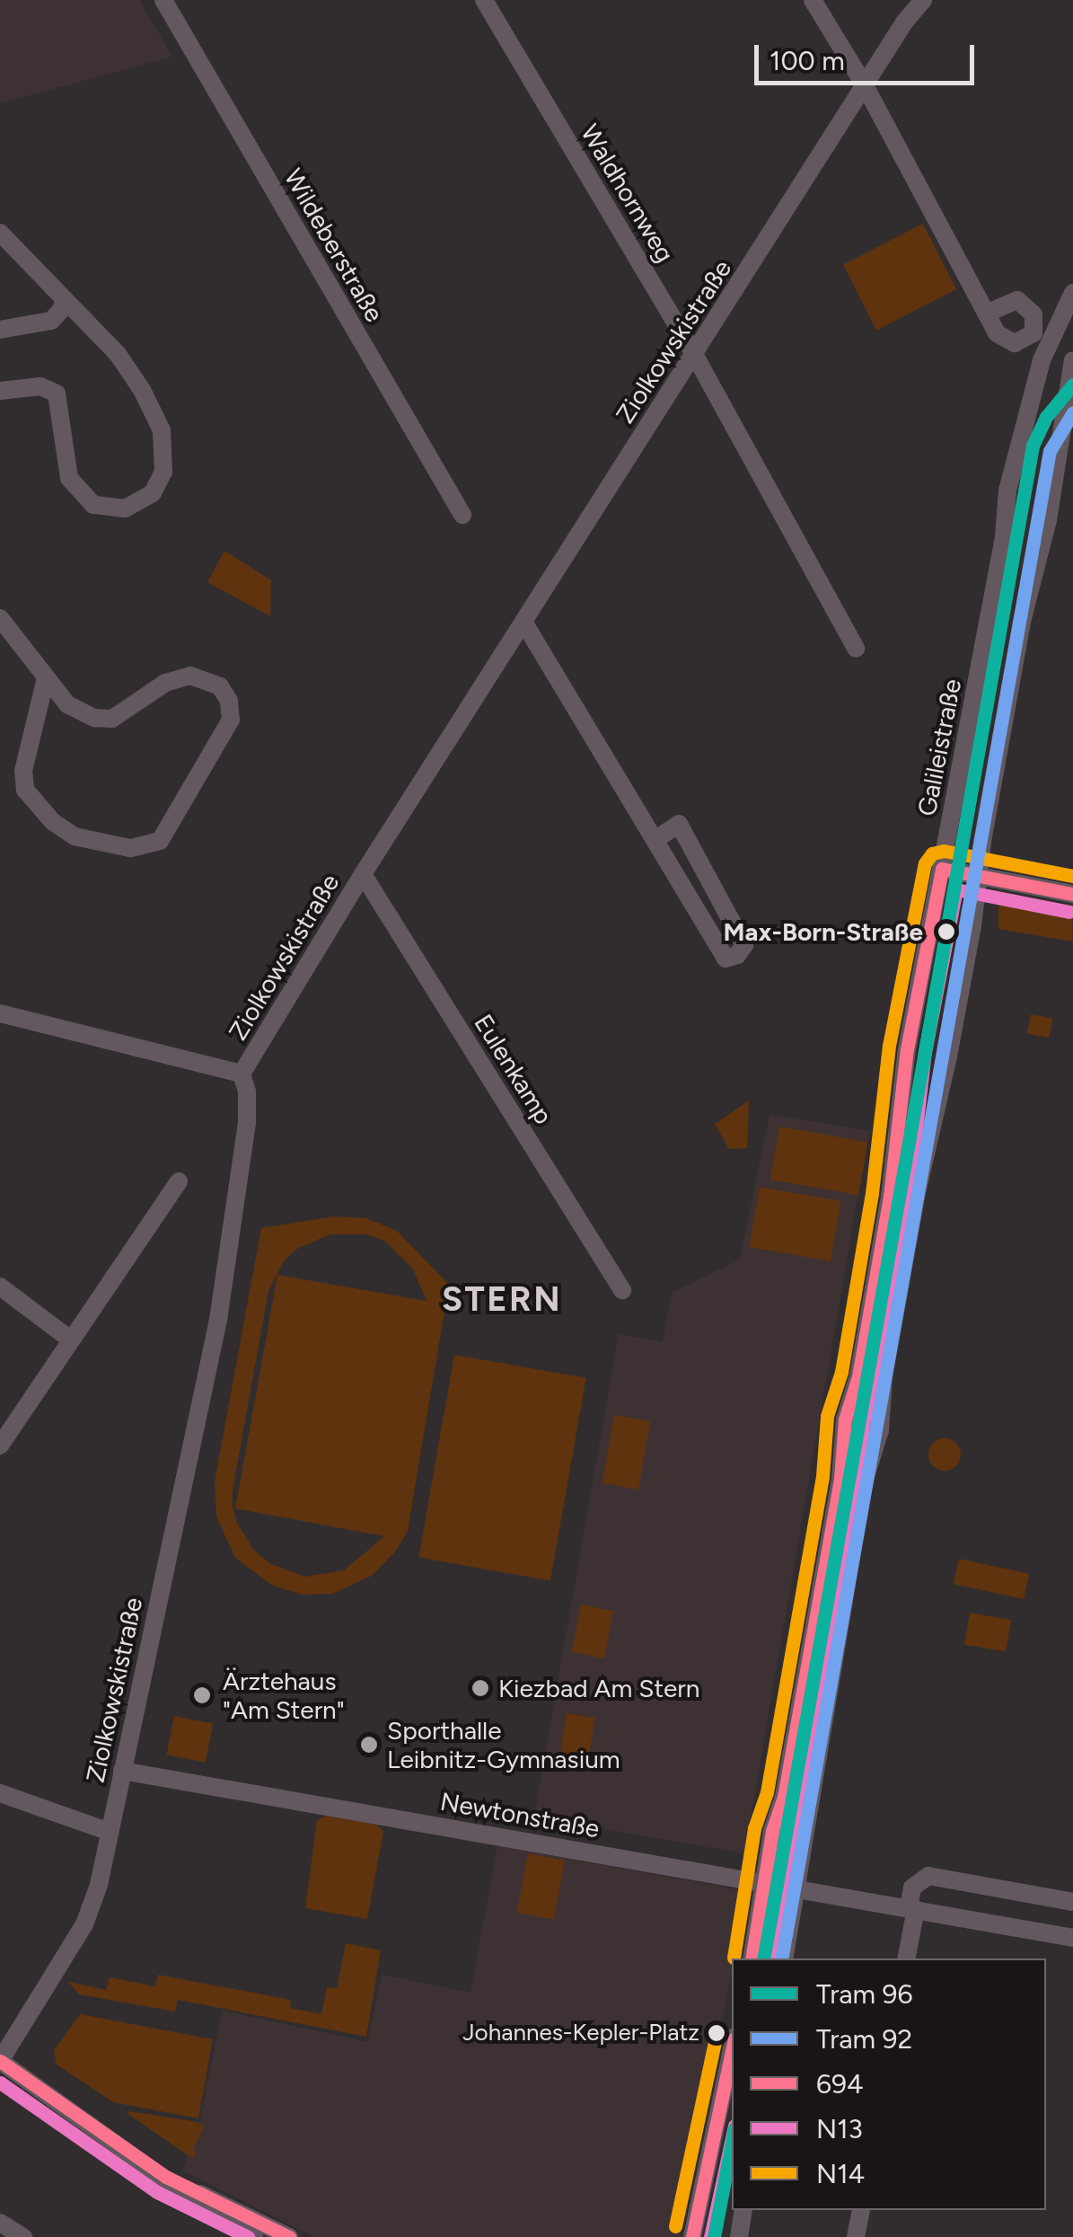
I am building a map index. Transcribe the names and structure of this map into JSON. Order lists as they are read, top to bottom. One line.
{"streets":{"street":["Waldhornweg","Wildeberstraße","Ziolkowskistraße","Galileistraße","Eulenkamp","Newtonstraße"]},"crossings":[["Waldhornweg","Ziolkowskistraße"],["Ziolkowskistraße","Eulenkamp"],["Ziolkowskistraße","Newtonstraße"],["Galileistraße","Newtonstraße"]],"districts":["STERN"],"places":["Max-Born-Straße","Kiezbad Am Stern","Ärztehaus \"Am Stern\"","Sporthalle Leibnitz-Gymnasium","Johannes-Kepler-Platz"],"lines":["tram line 96","tram line 92","transit line N14","transit line 694","transit line N13"],"legend":["Tram 96","Tram 92","694","N13","N14"],"scale_bar":"100 m"}
